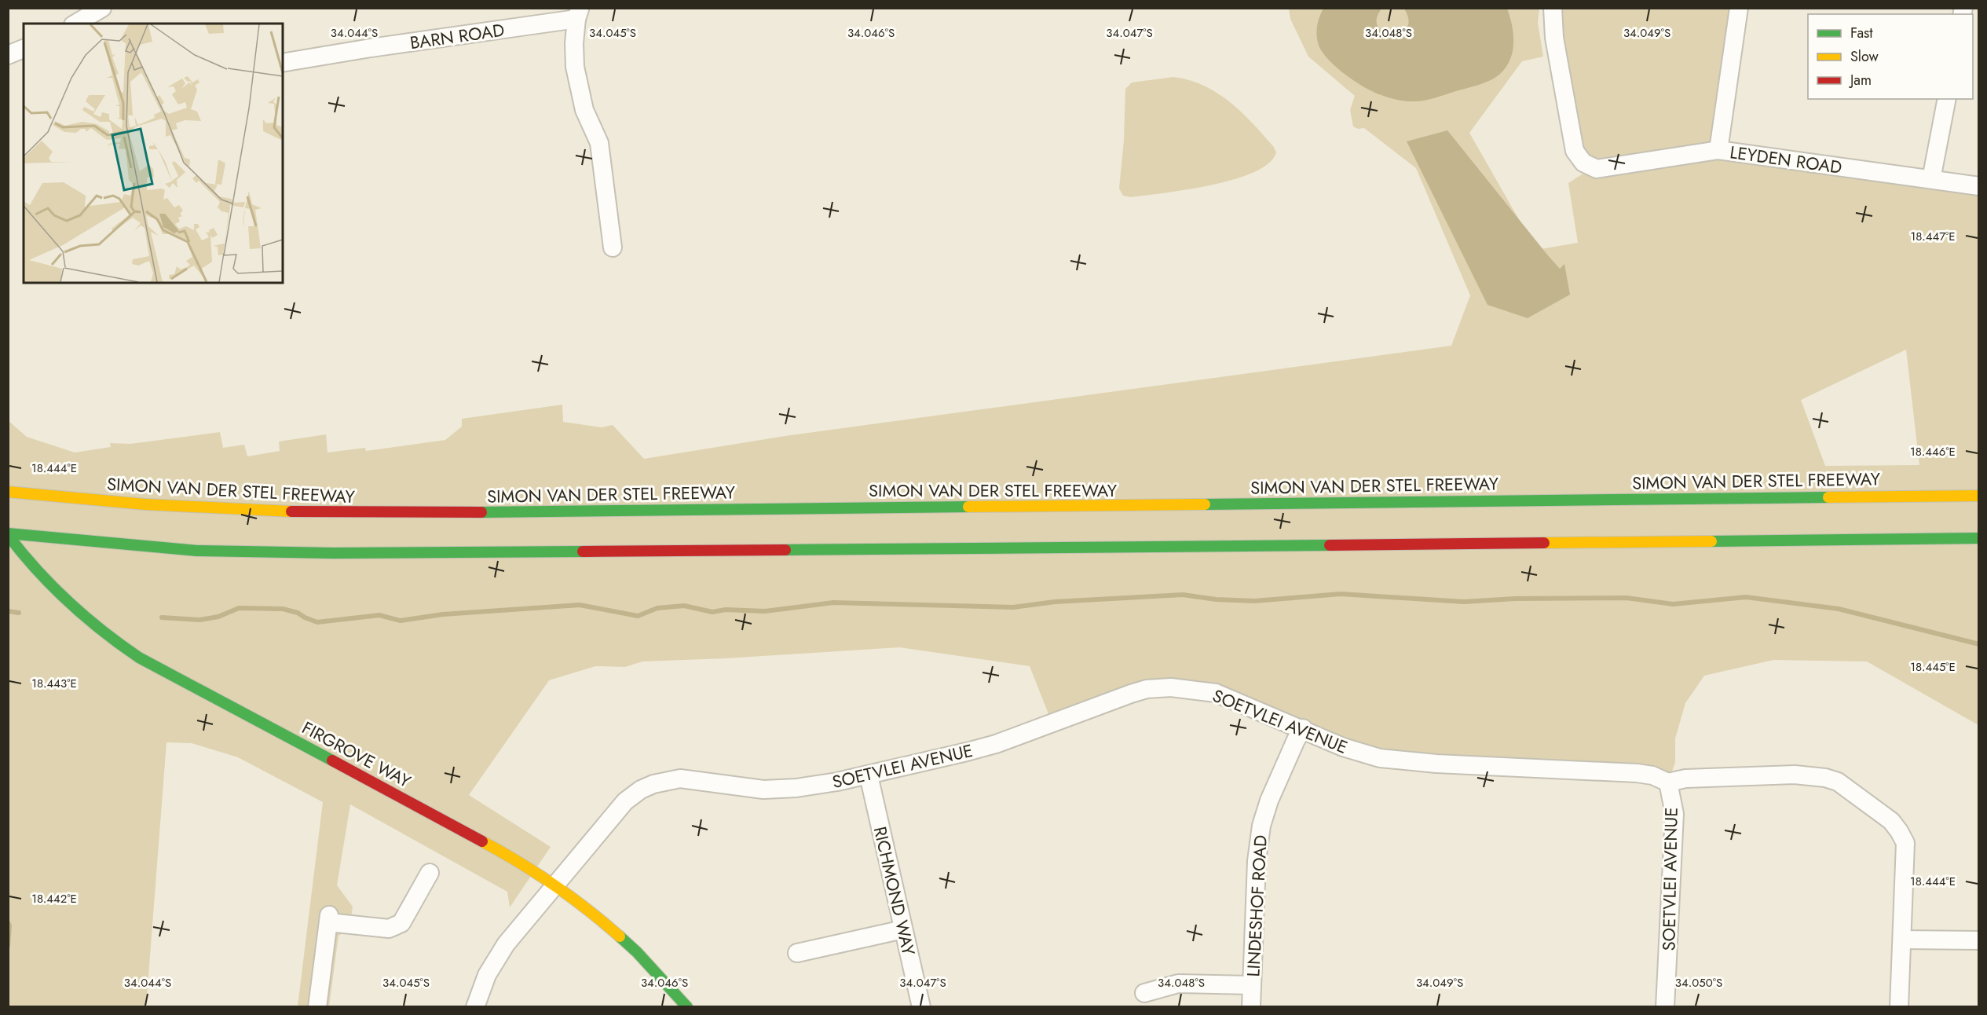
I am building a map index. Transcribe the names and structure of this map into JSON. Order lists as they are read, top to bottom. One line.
{"streets":{"main road":["SIMON VAN DER STEL FREEWAY","FIRGROVE WAY"],"street":["BARN ROAD","LEYDEN ROAD","SOETVLEI AVENUE","RICHMOND WAY","LINDESHOF ROAD"]},"crossings":[["SOETVLEI AVENUE","FIRGROVE WAY"],["SOETVLEI AVENUE","RICHMOND WAY"],["SOETVLEI AVENUE","LINDESHOF ROAD"]],"legend":["Fast","Slow","Jam"],"coordinates":["34.044°S","34.045°S","34.046°S","34.047°S","34.048°S","34.049°S","18.447°E","18.446°E","18.444°E","18.445°E","18.443°E","18.442°E","34.050°S"]}
